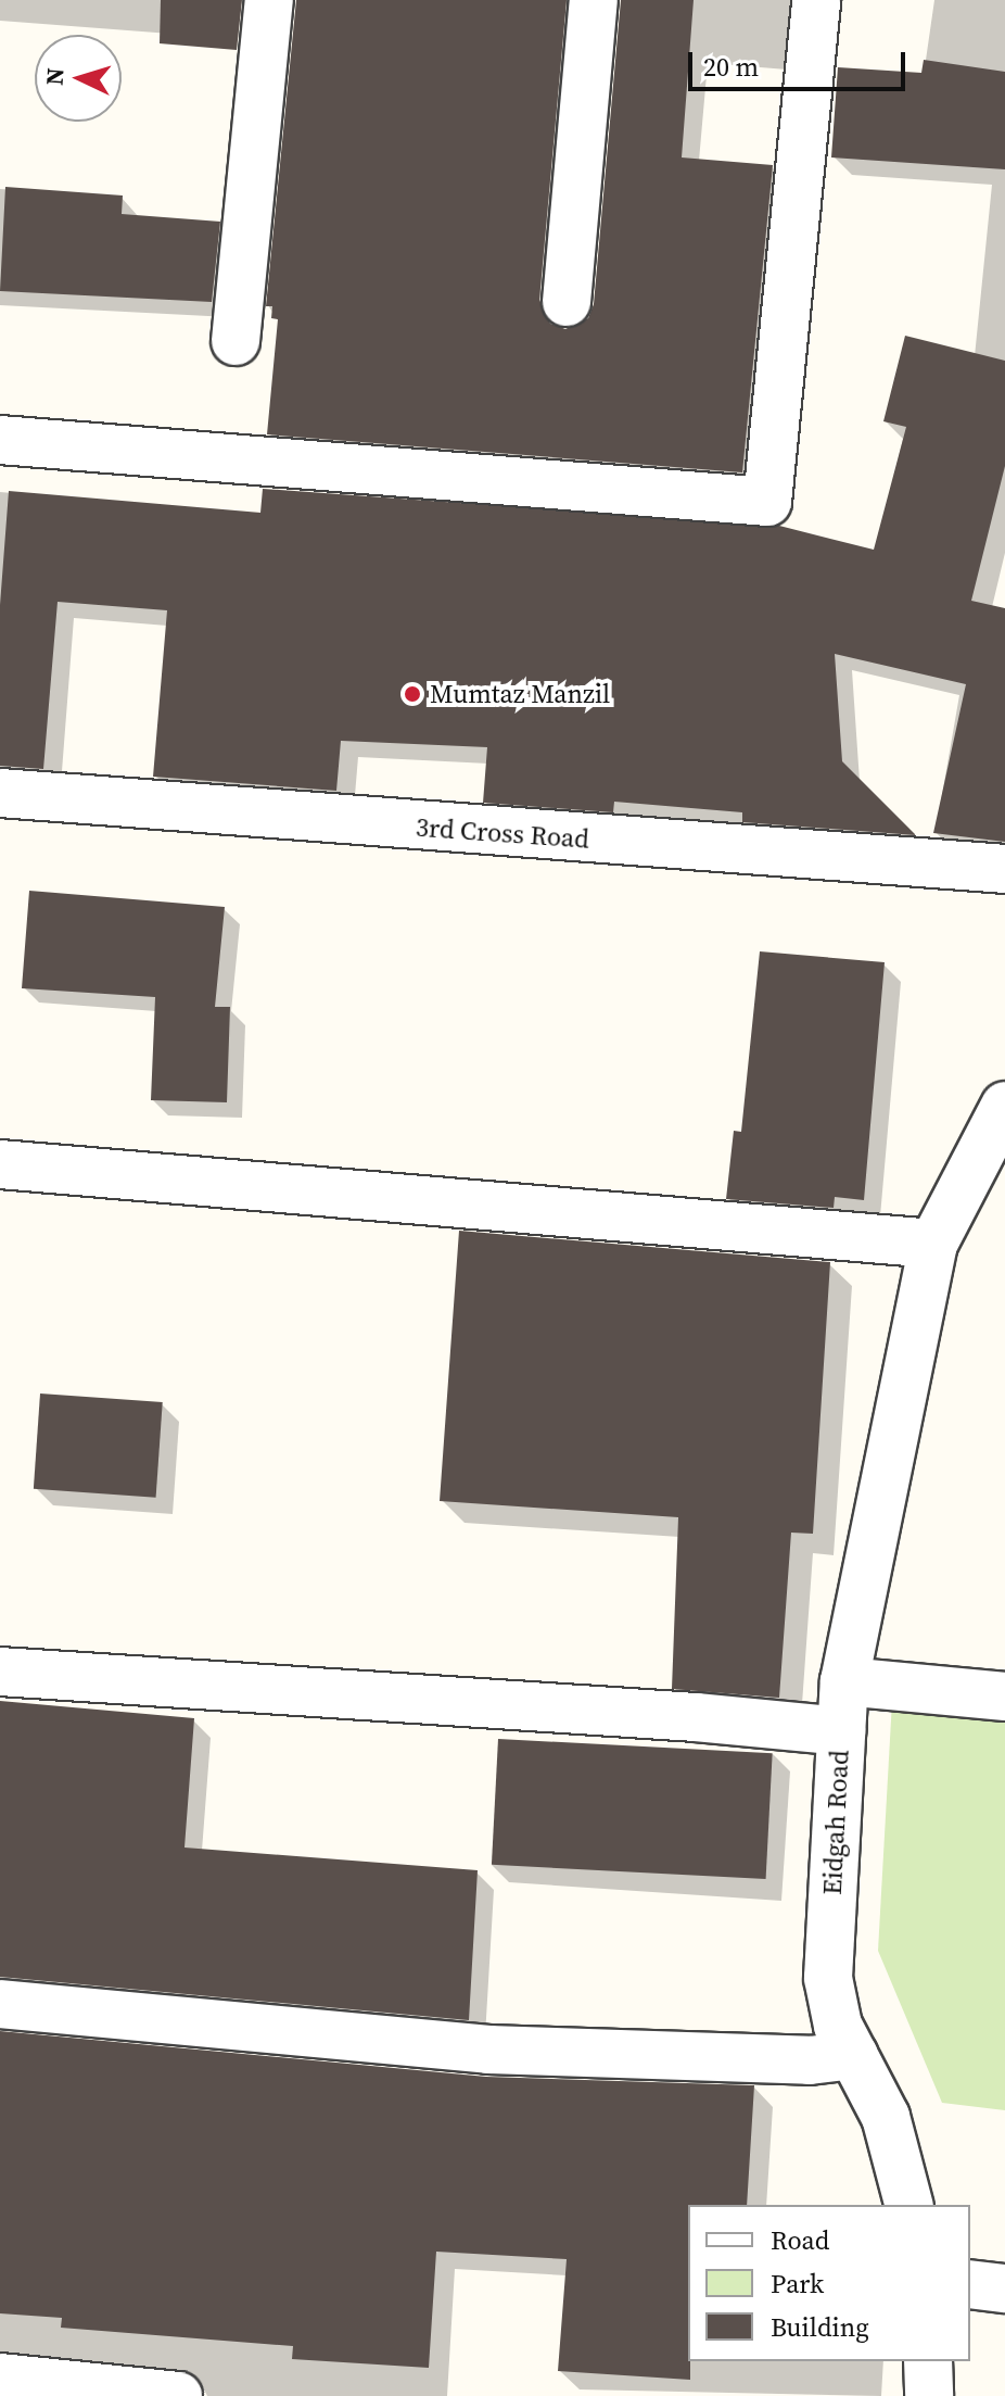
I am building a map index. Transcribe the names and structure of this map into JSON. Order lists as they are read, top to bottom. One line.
{"streets":{"street":["3rd Cross Road","Eidgah Road"]},"places":["Mumtaz Manzil"],"legend":["Road","Park","Building"],"scale_bar":"20 m","north":"left"}
